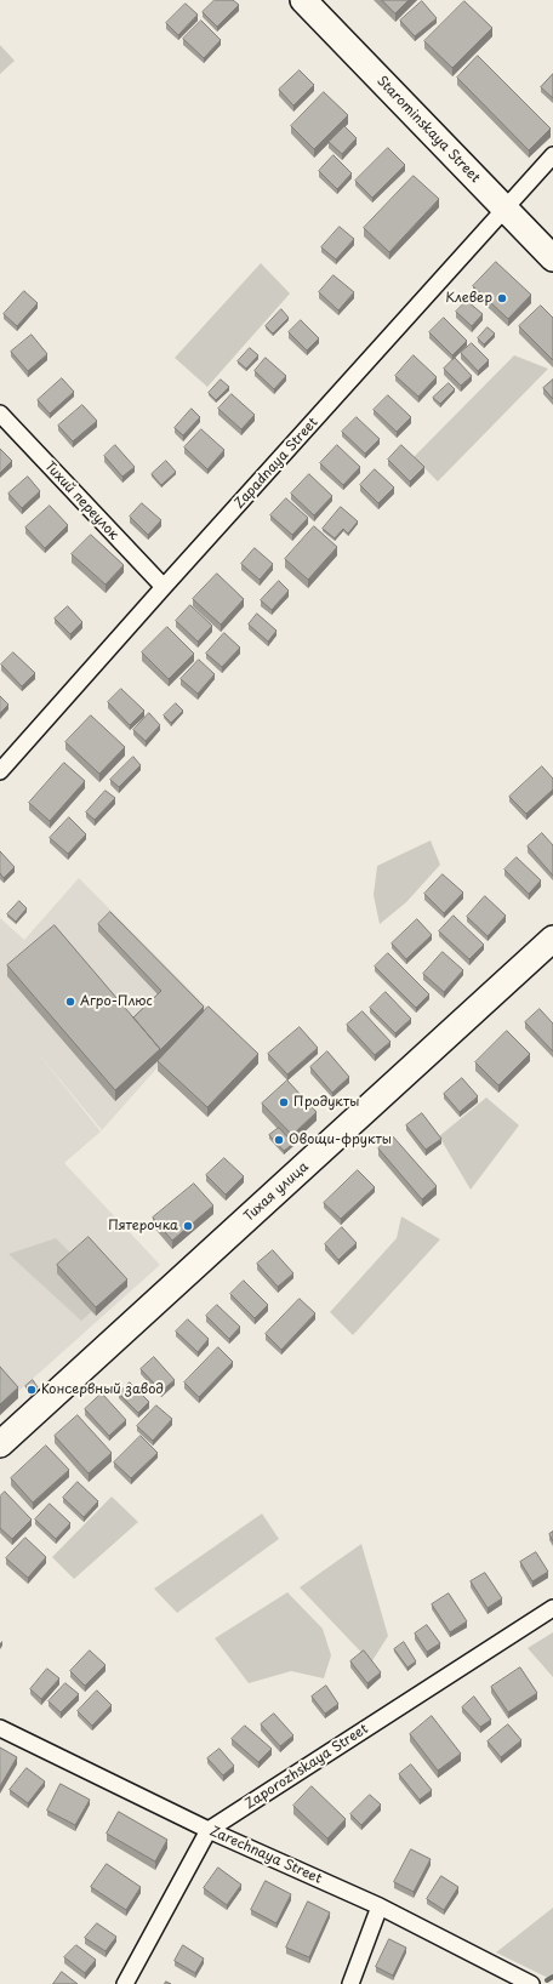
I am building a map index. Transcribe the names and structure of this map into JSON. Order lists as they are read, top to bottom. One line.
{"streets":{"main road":["Starominskaya Street","Тихая улица"],"street":["Zapadnaya Street","Тихий переулок","Zaporozhskaya Street","Zarechnaya Street"]},"crossings":[["Starominskaya Street","Zapadnaya Street"],["Zapadnaya Street","Тихий переулок"],["Zaporozhskaya Street","Zarechnaya Street"]],"places":["Клевер","Агро-Плюс","Продукты","Овощи-фрукты","Пятерочка","Консервный завод"]}
